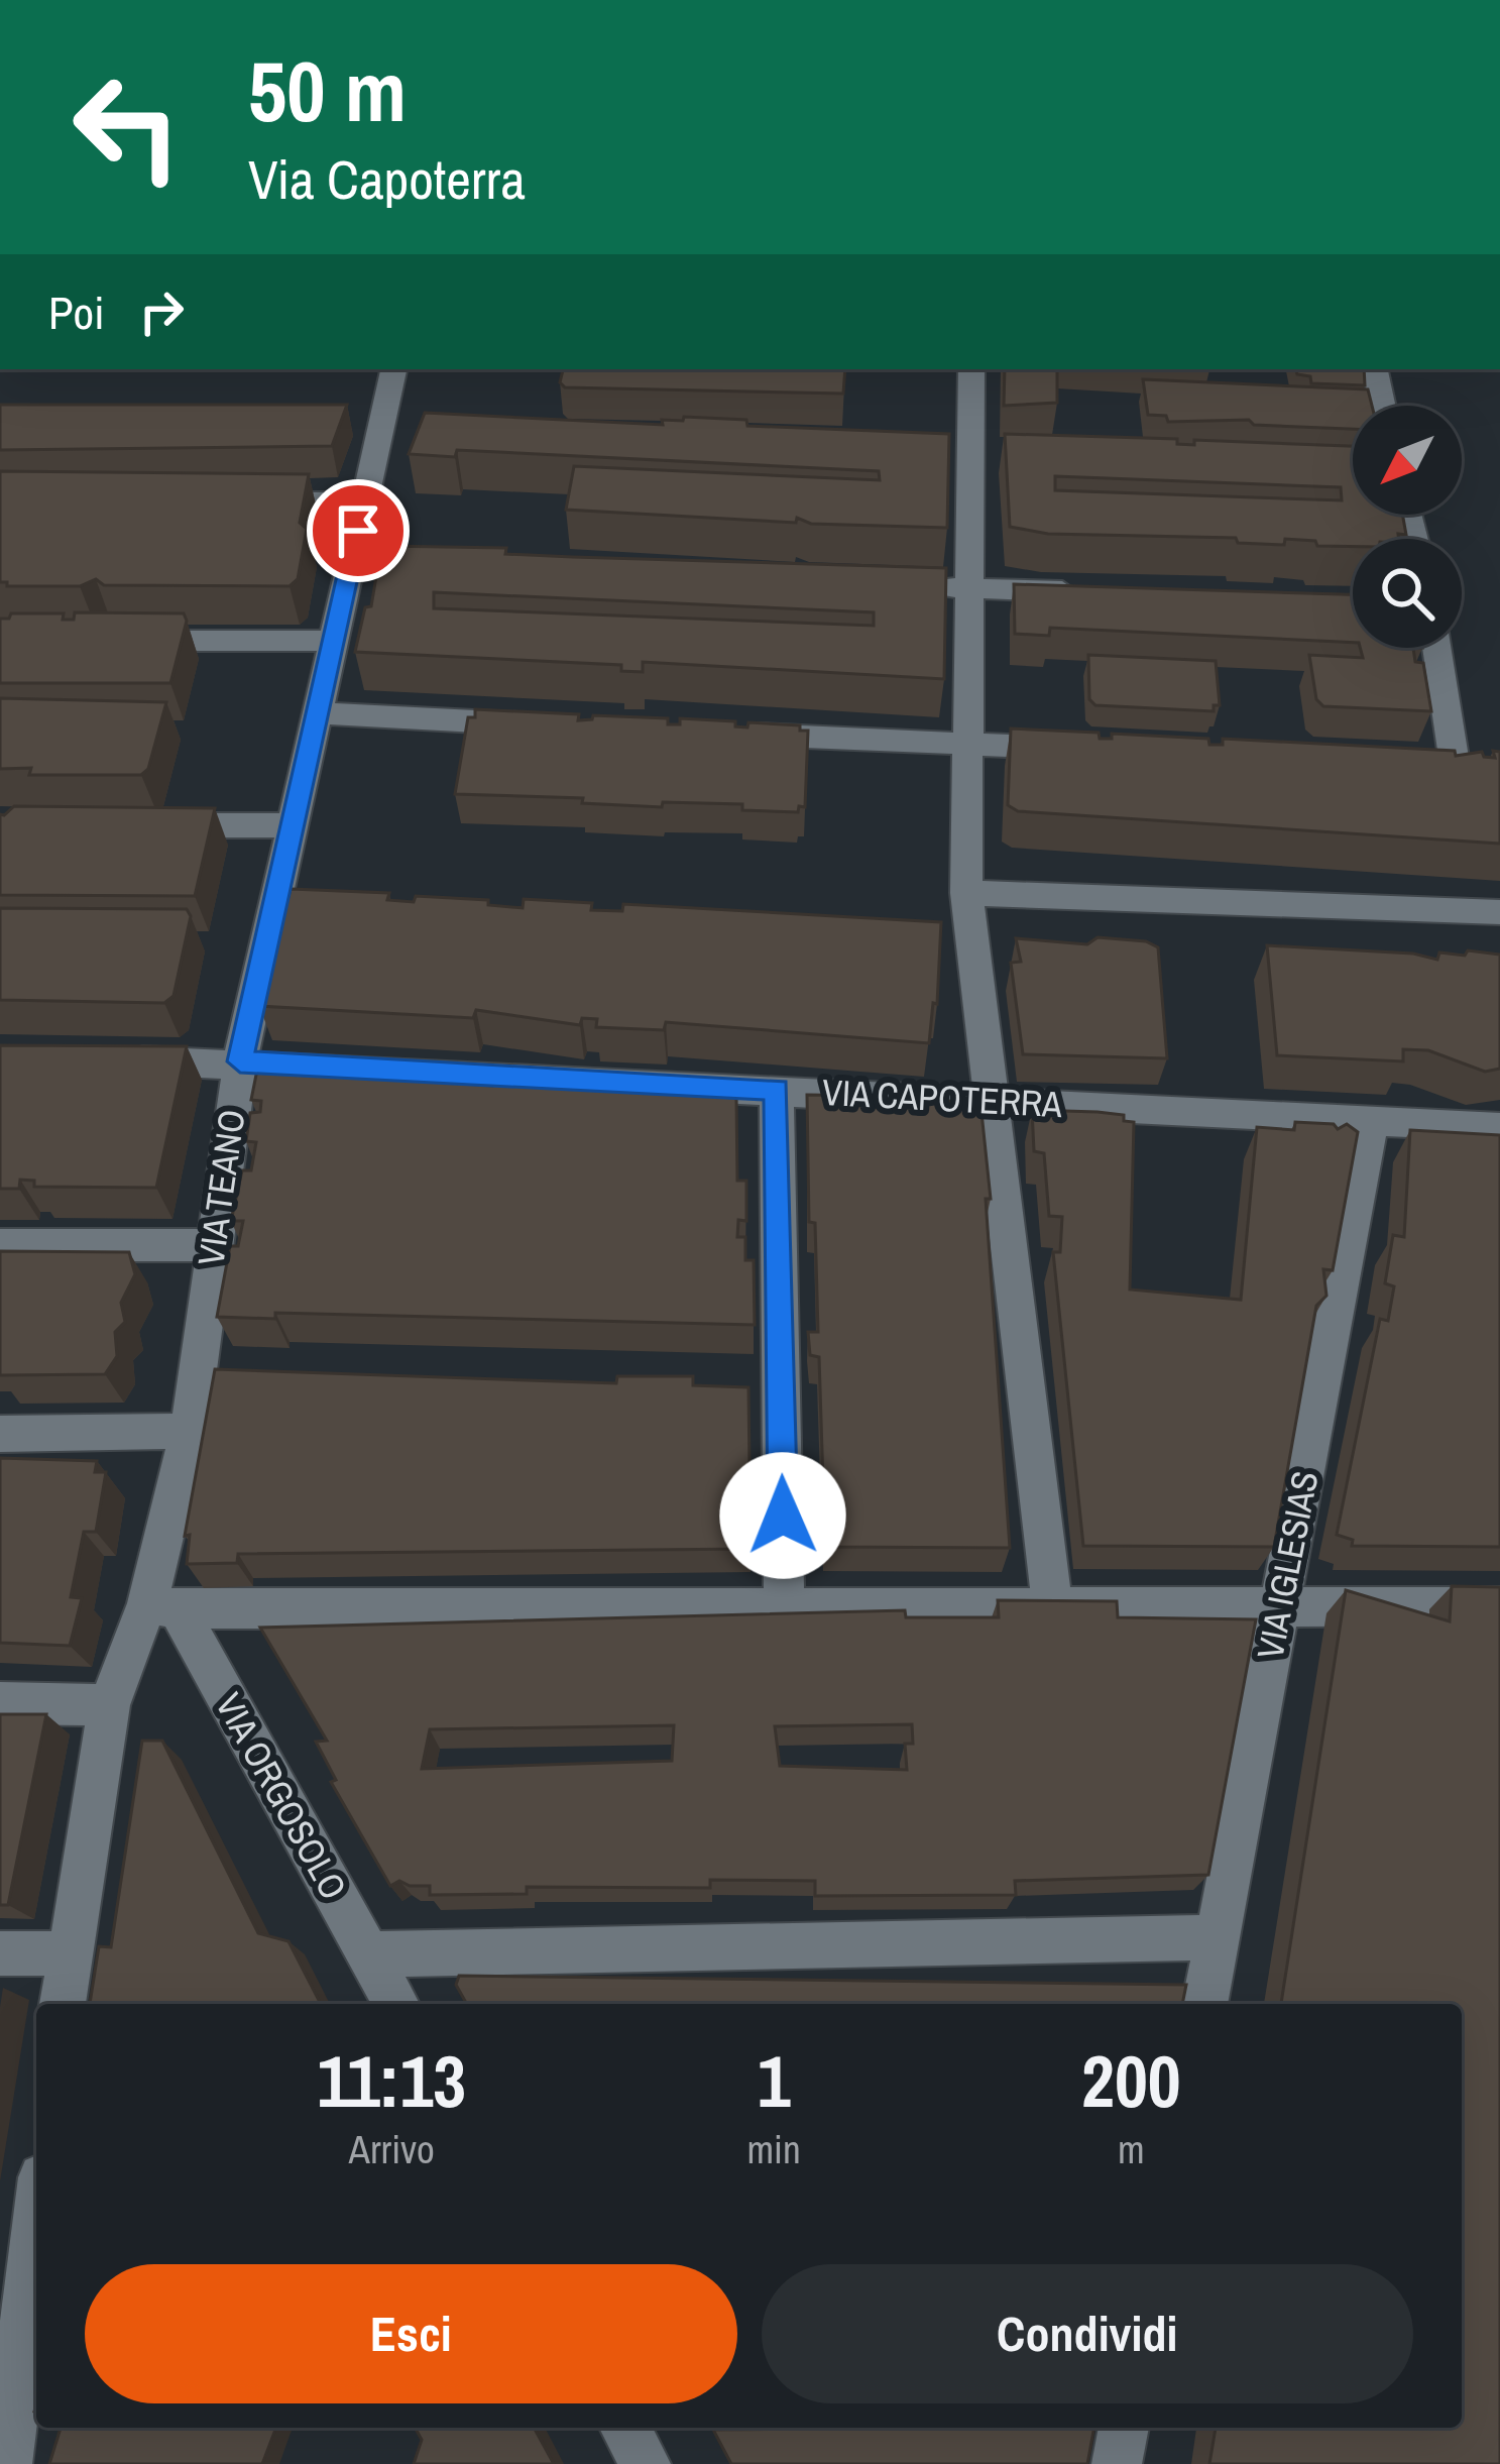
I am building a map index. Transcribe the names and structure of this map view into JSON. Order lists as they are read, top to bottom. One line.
{"streets":{"street":["VIA CAPOTERRA","VIA TEANO","VIA IGLESIAS","VIA ORGOSOLO"]},"crossings":[["VIA CAPOTERRA","VIA TEANO"],["VIA CAPOTERRA","VIA IGLESIAS"],["VIA TEANO","VIA ORGOSOLO"]],"north":"bottom left","page":{"turn":["50 m","Via Capoterra"],"then":"Poi","eta":["11:13","Arrivo","1","min","200","m"],"buttons":["Esci","Condividi"]}}
